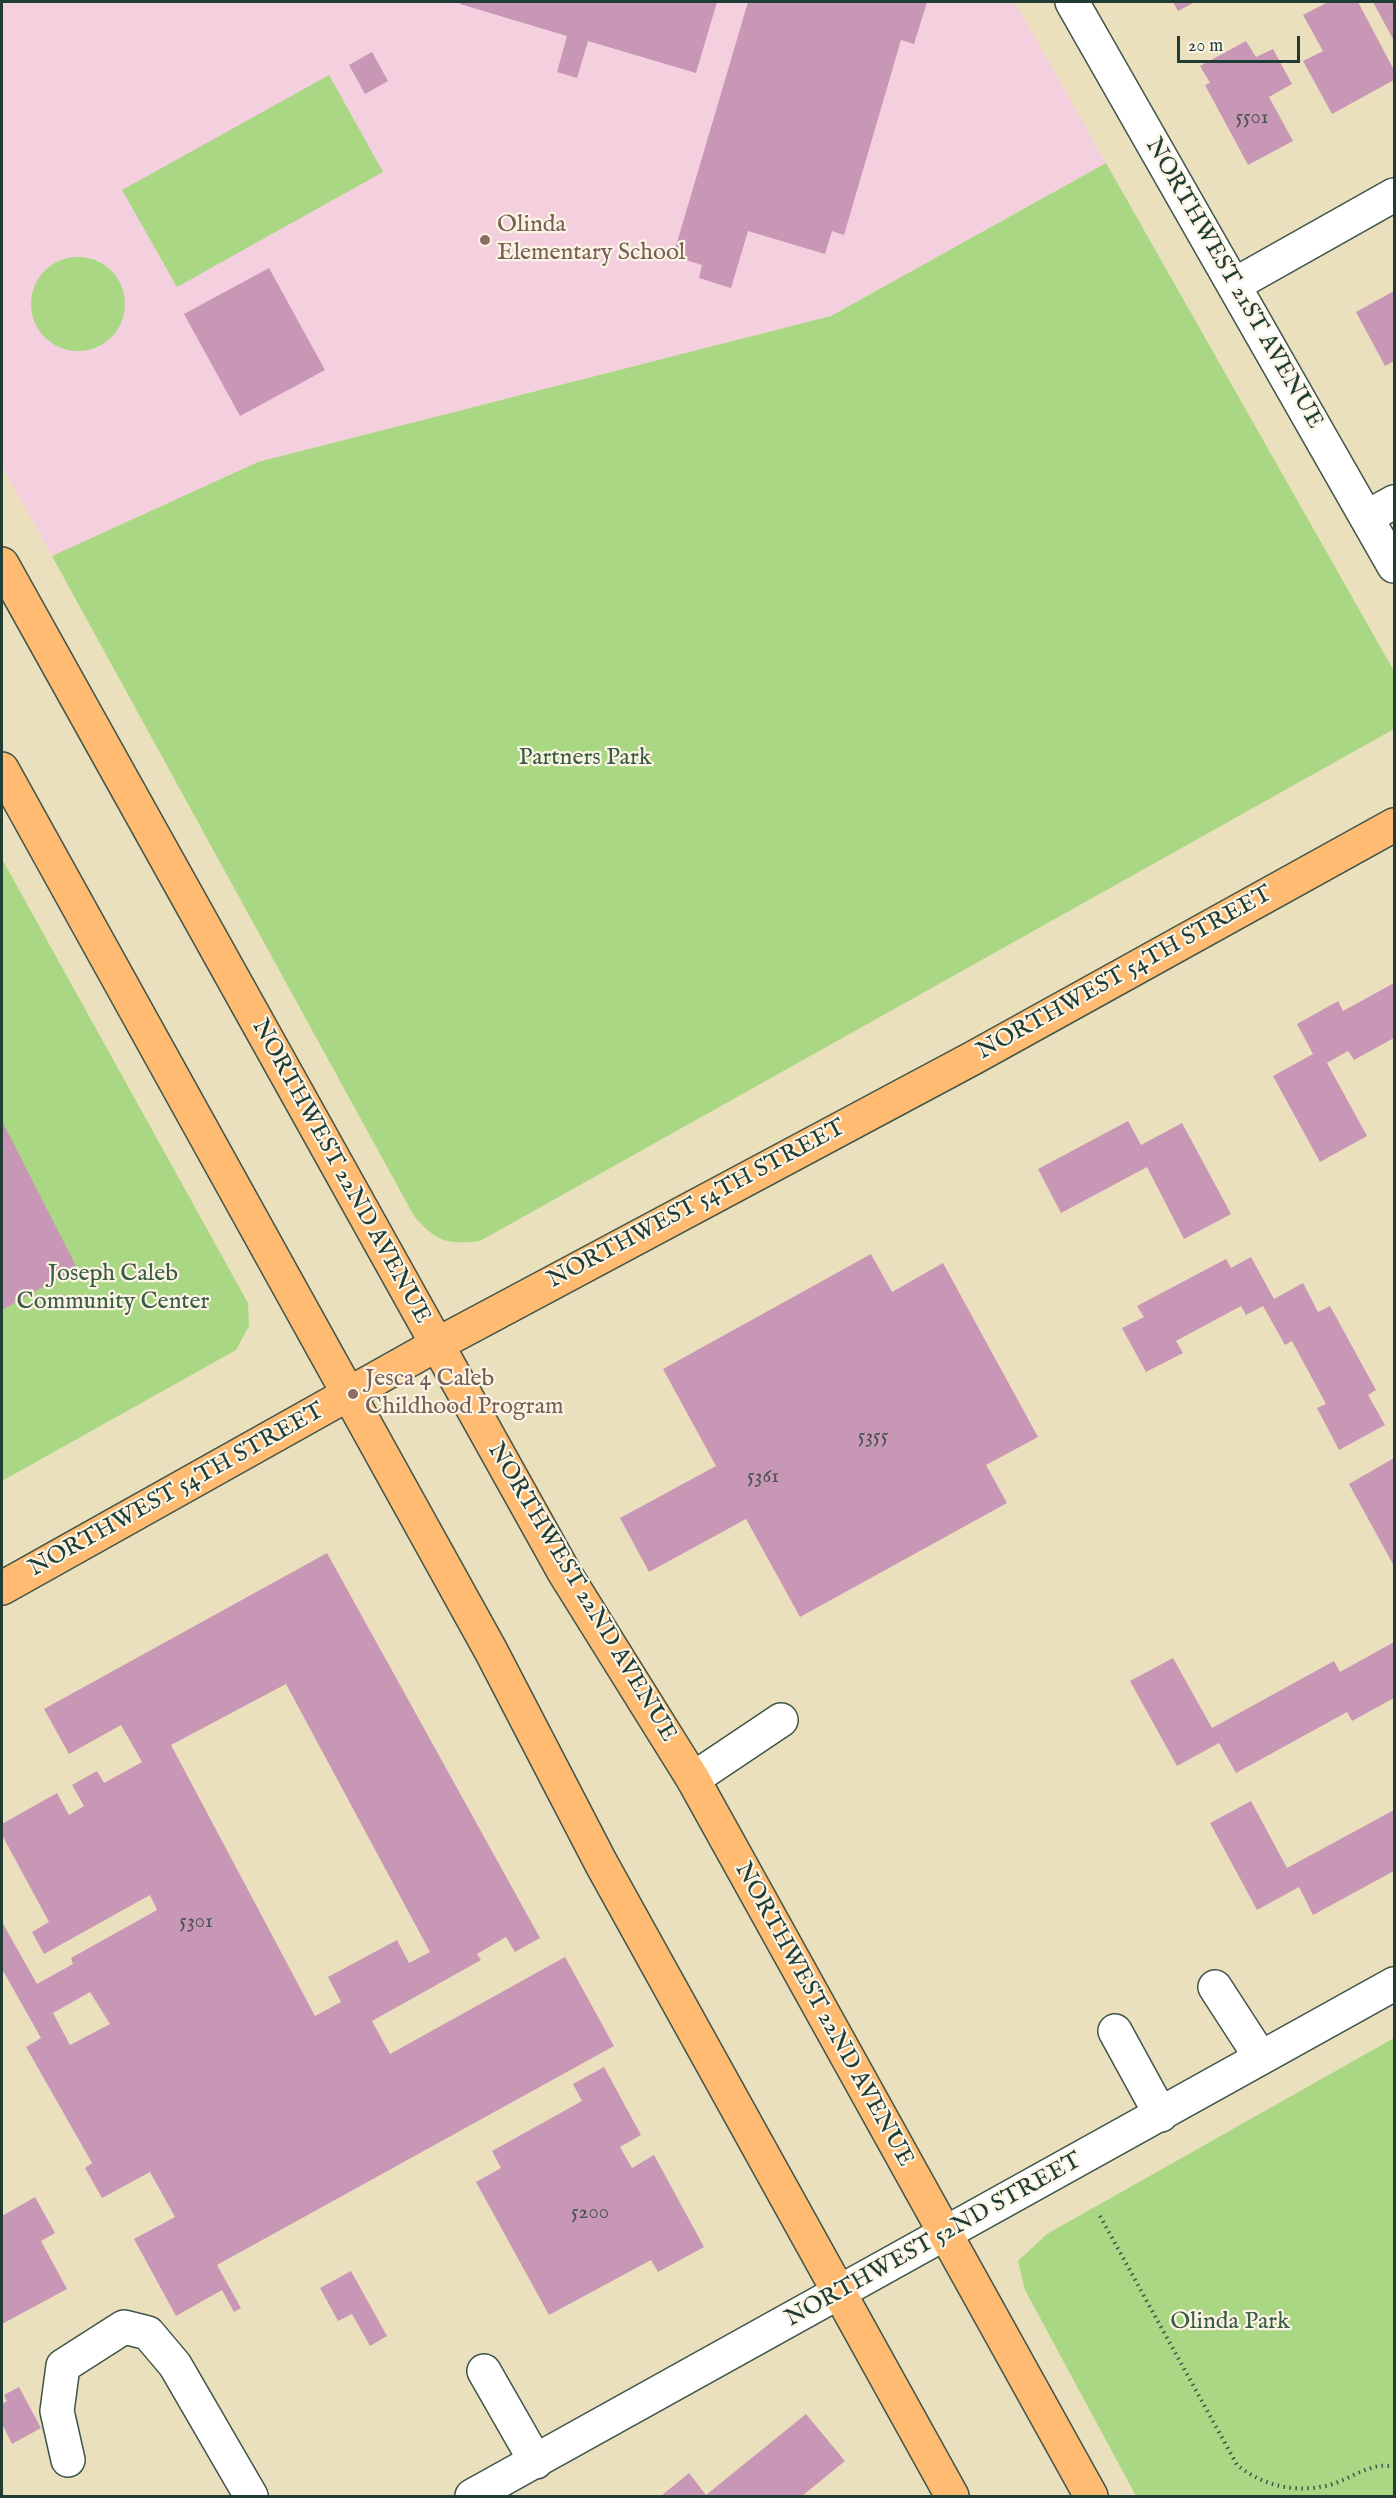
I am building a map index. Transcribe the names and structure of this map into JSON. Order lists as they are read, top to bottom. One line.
{"streets":{"main road":["NORTHWEST 54TH STREET","NORTHWEST 22ND AVENUE"],"street":["NORTHWEST 21ST AVENUE","NORTHWEST 52ND STREET"]},"crossings":[["NORTHWEST 54TH STREET","NORTHWEST 22ND AVENUE"],["NORTHWEST 22ND AVENUE","NORTHWEST 52ND STREET"]],"parks":["Partners Park","Joseph Caleb Community Center","Olinda Park"],"places":["Olinda Elementary School","Jesca 4 Caleb Childhood Program"],"house_numbers":["5501","5355","5361","5301","5200"],"scale_bar":"20 m"}
